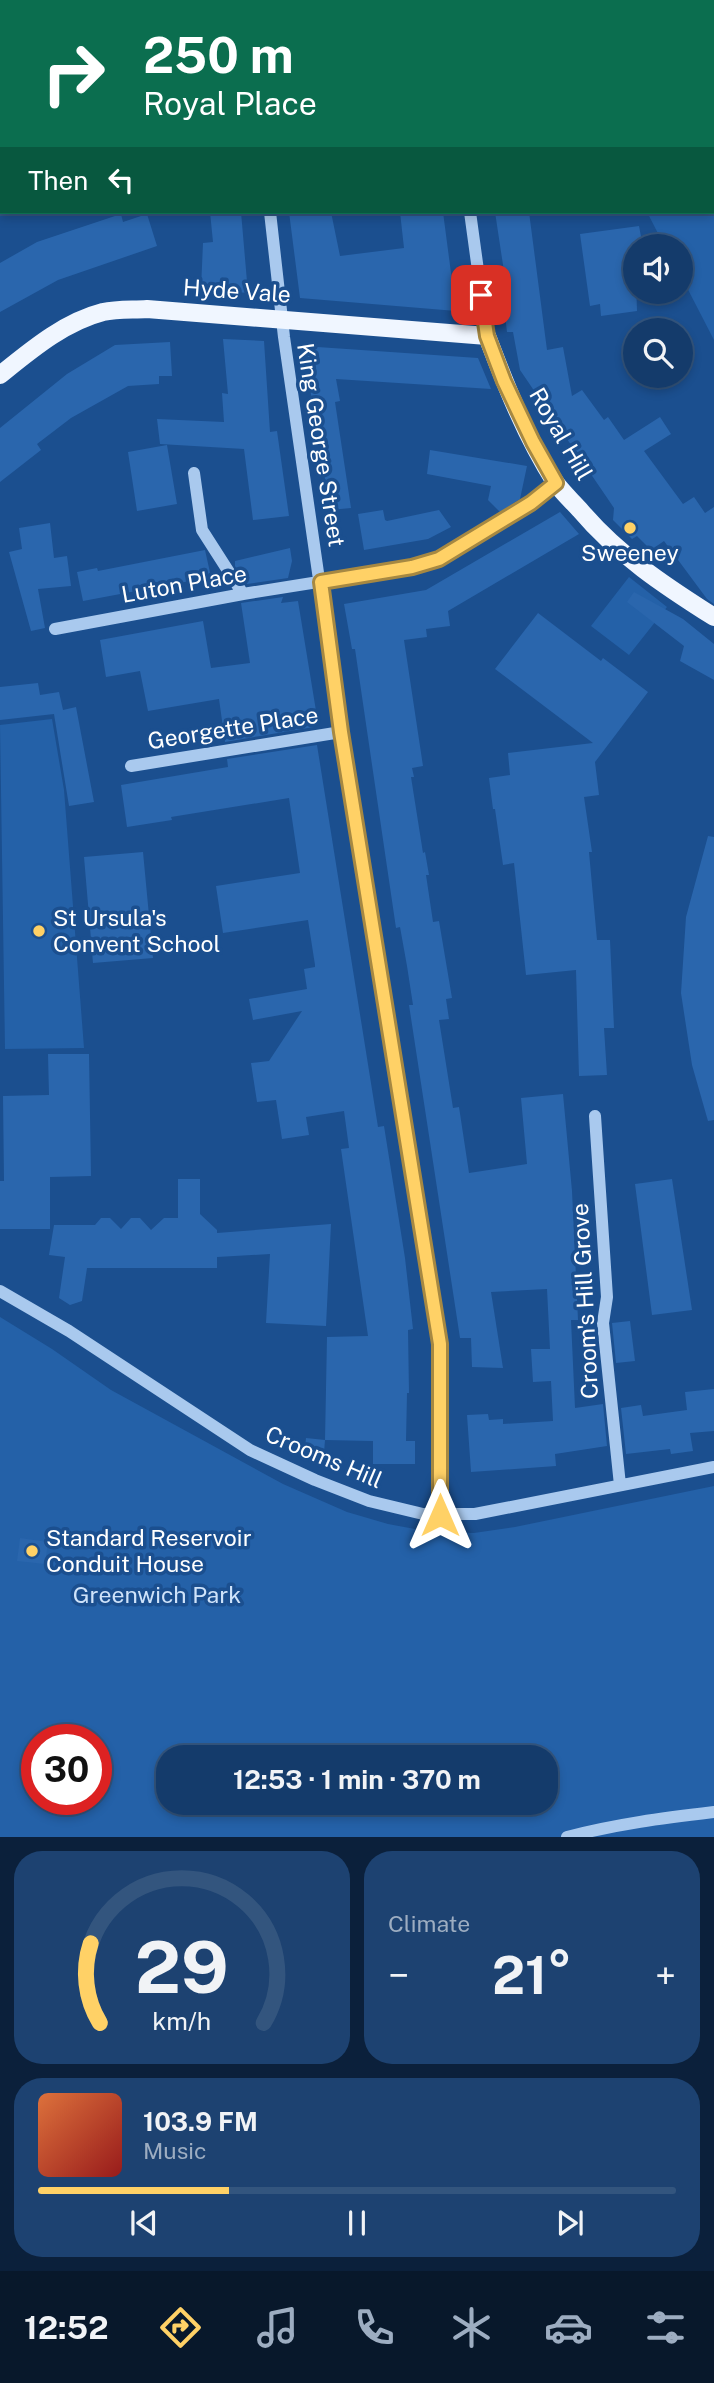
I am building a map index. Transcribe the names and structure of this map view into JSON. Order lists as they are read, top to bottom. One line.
{"streets":{"main road":["Hyde Vale","Royal Hill"],"street":["King George Street","Luton Place","Georgette Place","Croom's Hill Grove","Crooms Hill"]},"crossings":[["Hyde Vale","Royal Hill"],["Hyde Vale","King George Street"],["Royal Hill","Luton Place"],["King George Street","Luton Place"],["King George Street","Georgette Place"],["King George Street","Crooms Hill"],["Croom's Hill Grove","Crooms Hill"]],"parks":["Greenwich Park"],"places":["Sweeney","St Ursula's Convent School","Standard Reservoir Conduit House"],"page":{"turn":["250 m","Royal Place"],"then":"Then","limit":"30","trip":"12:53 · 1 min · 370 m","tile":"Climate","heat":["−","21°","+"],"song":["103.9 FM","Music"],"tabs":"12:52","gauge":["29","km/h"]}}
